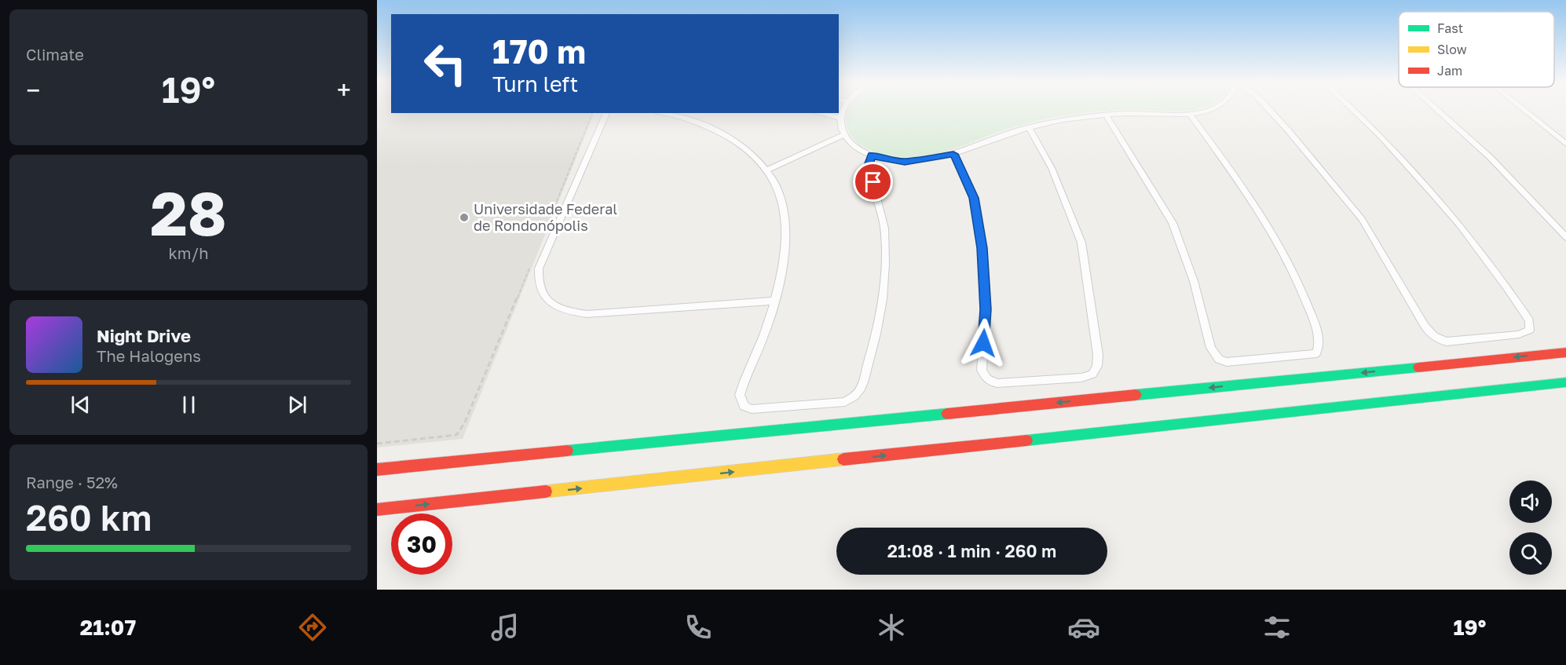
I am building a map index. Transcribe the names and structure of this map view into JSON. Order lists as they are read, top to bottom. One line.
{"places":["Universidade Federal de Rondonópolis"],"legend":["Fast","Slow","Jam"],"page":{"tile":["Climate",["28","km/h"],["Range · 52%","260 km"]],"turn":["170 m","Turn left"],"heat":["−","19°","+"],"song":["Night Drive","The Halogens"],"limit":"30","trip":"21:08 · 1 min · 260 m","tabs":["21:07","19°"]}}
